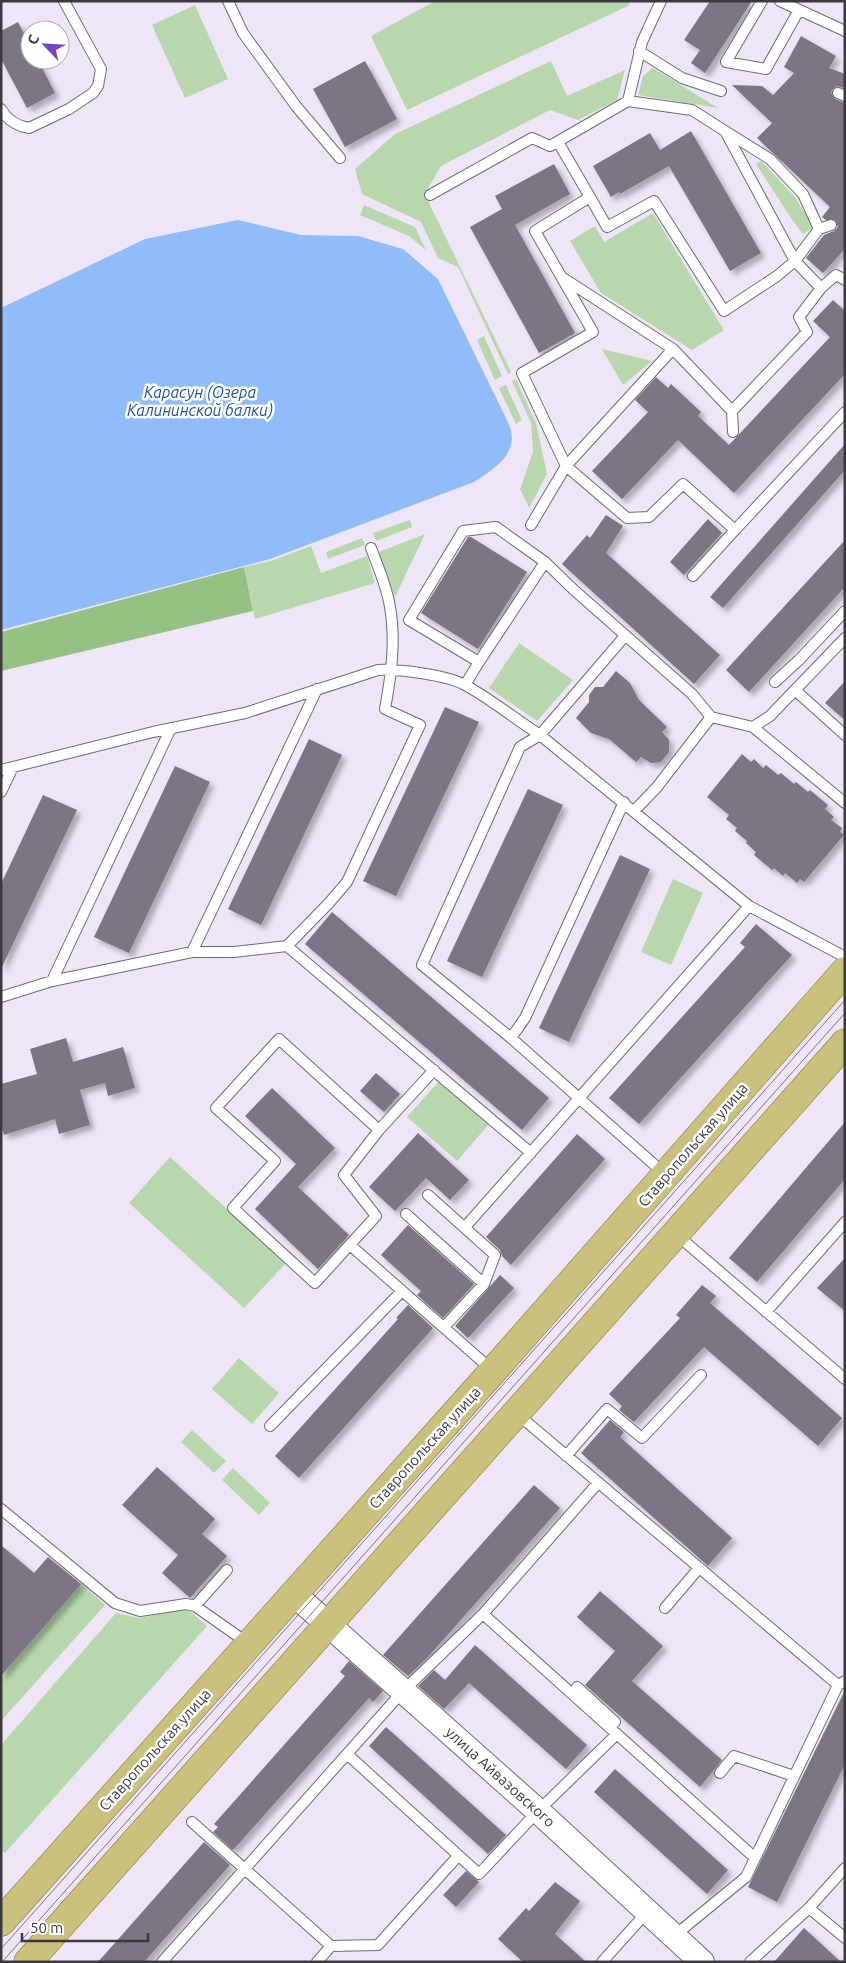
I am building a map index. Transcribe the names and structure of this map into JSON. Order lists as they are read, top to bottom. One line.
{"streets":{"main road":["Ставропольская улица"],"street":["улица Айвазовского"]},"crossings":[["Ставропольская улица","улица Айвазовского"]],"water":["Карасун (Озера Калининской балки)"],"scale_bar":"50 m","north":"top left"}
